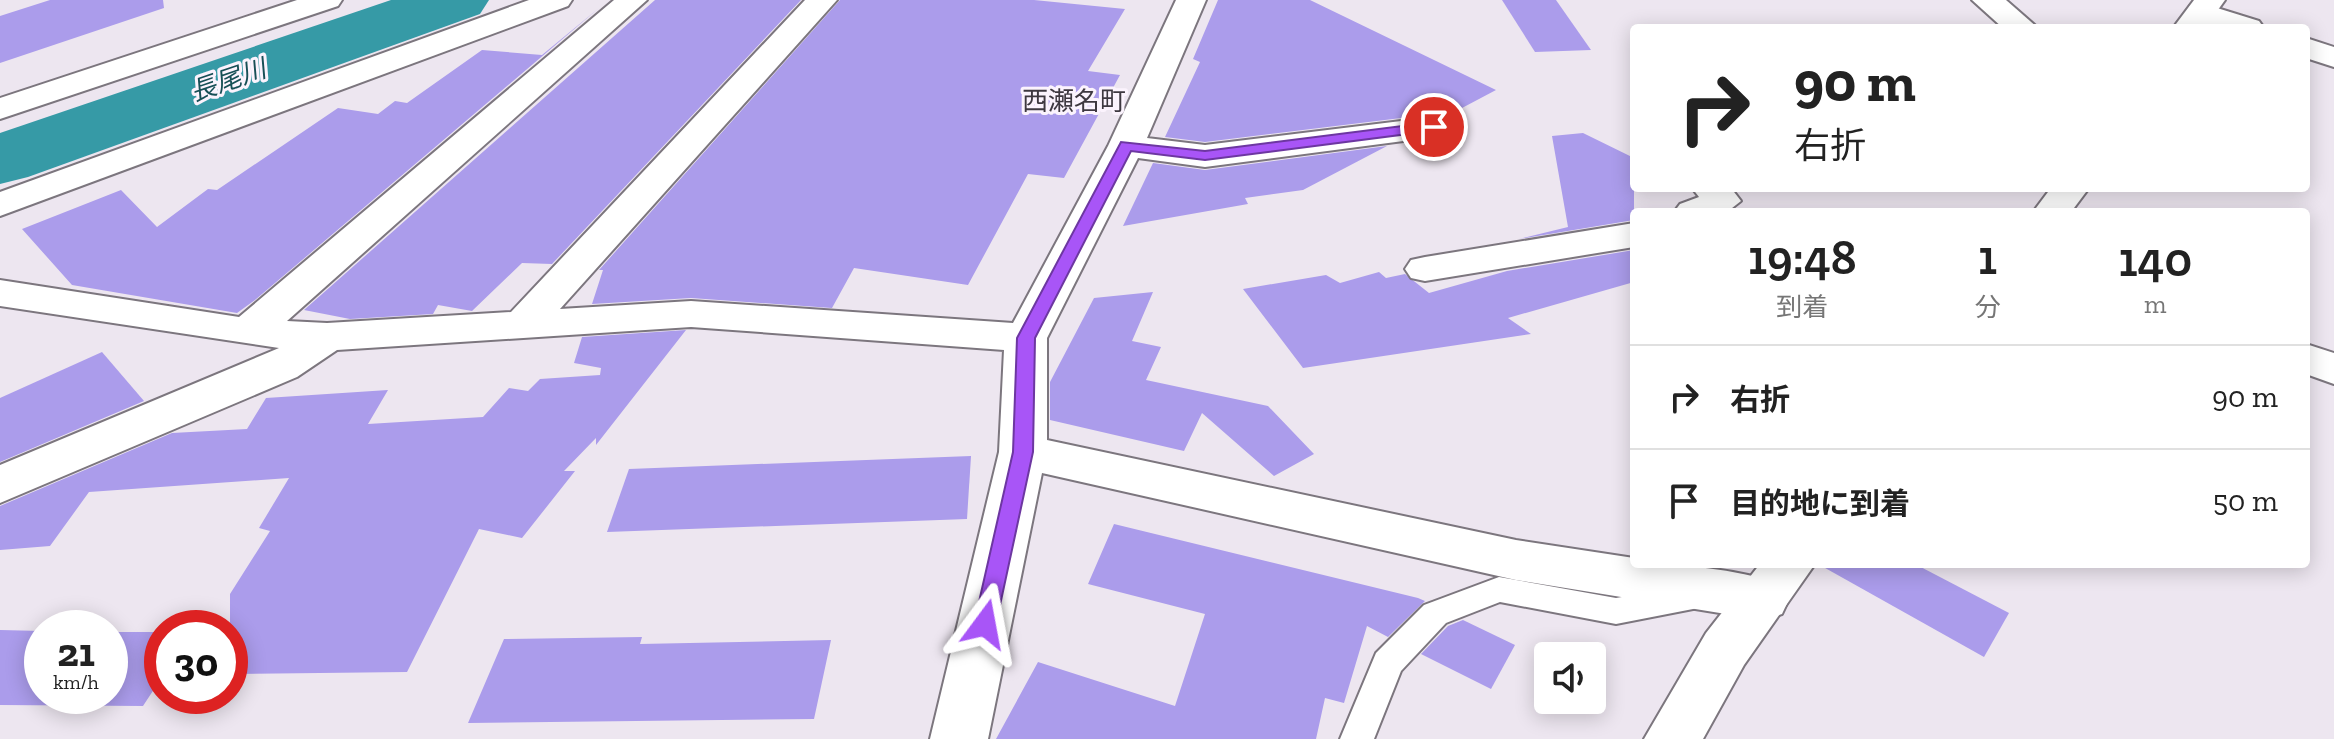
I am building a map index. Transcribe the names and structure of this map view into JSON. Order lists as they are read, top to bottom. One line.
{"districts":["西瀬名町"],"water":["長尾川"],"page":{"turn":["90 m","右折"],"eta":["19:48","到着","1","分","140","m"],"list":[{"name":"右折","value":"90 m"},{"name":"目的地に到着","value":"50 m"}],"speed":"21 km/h","limit":"30"}}
